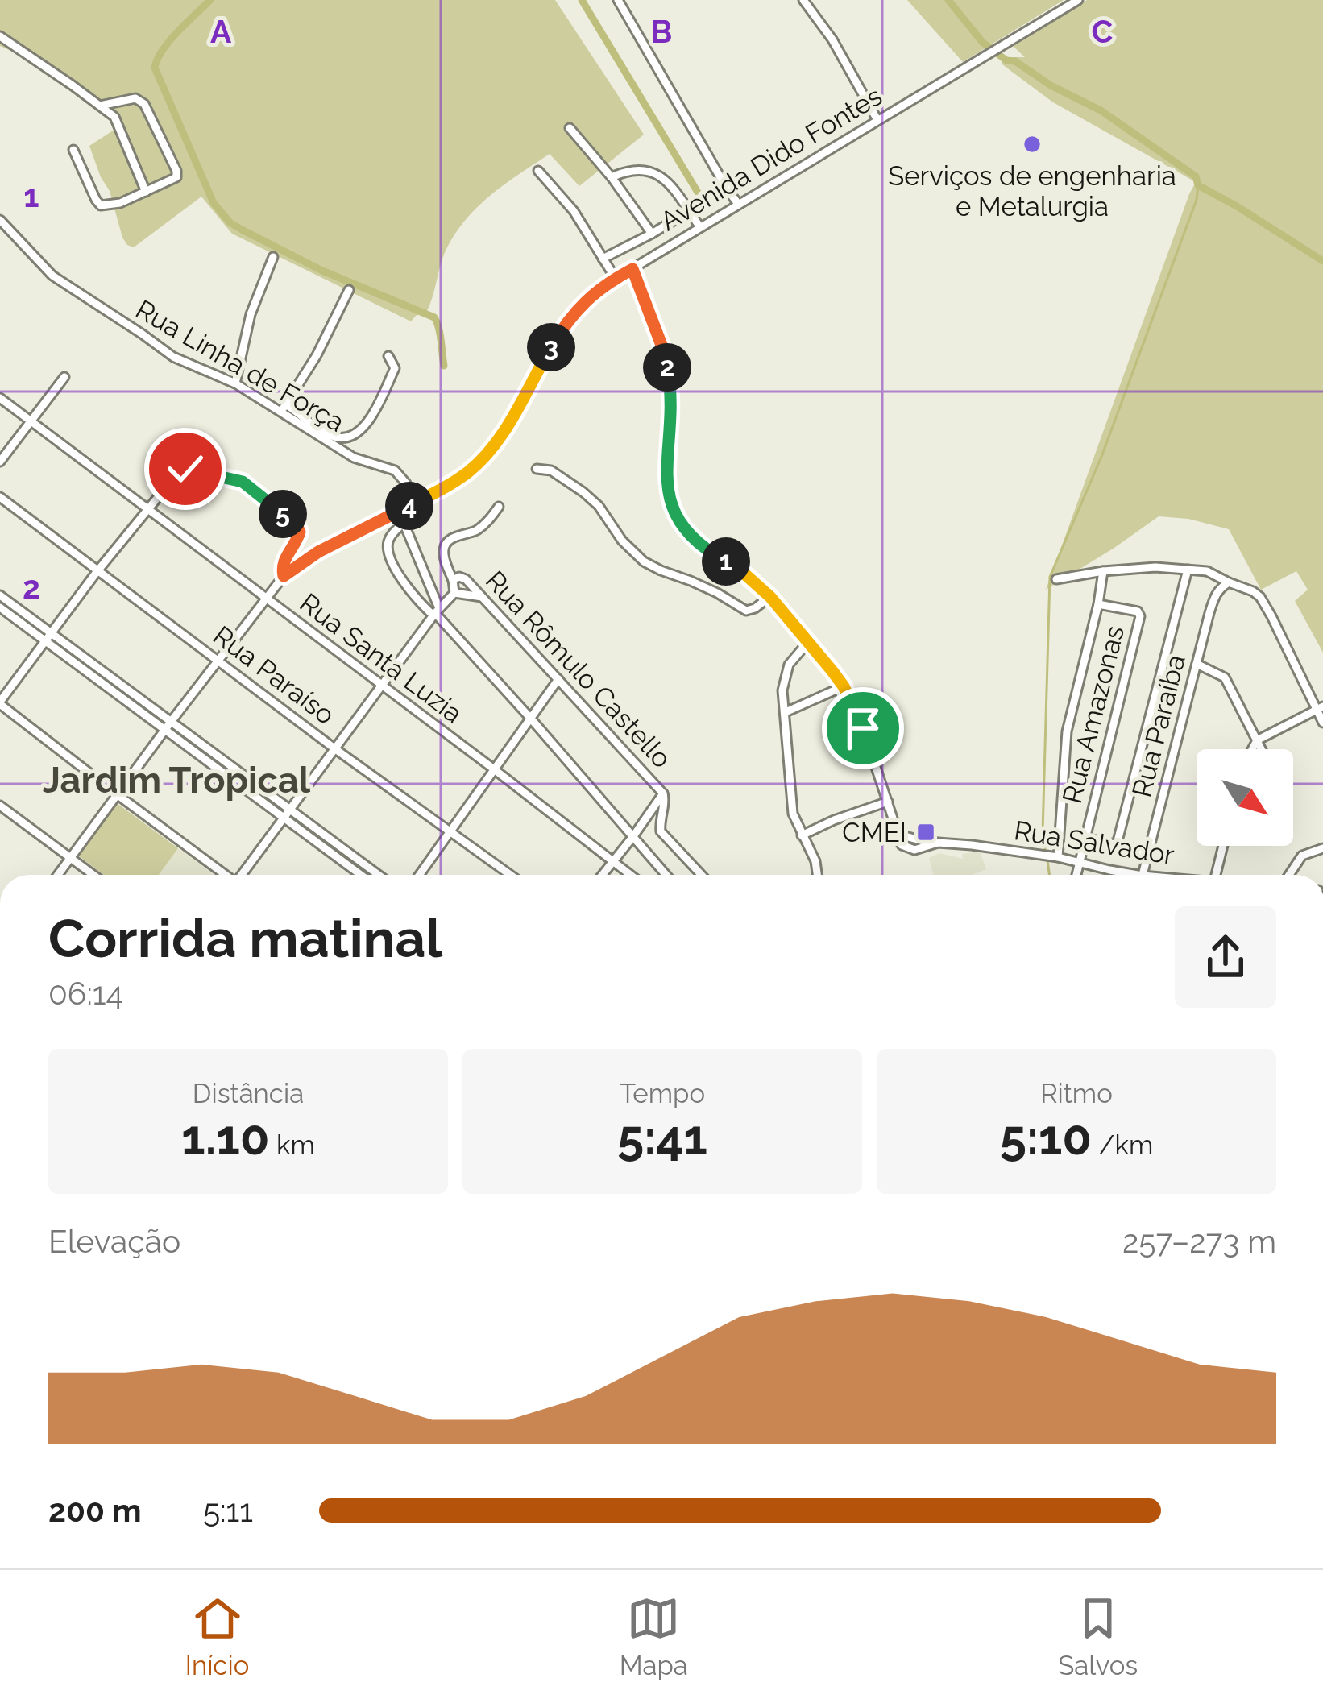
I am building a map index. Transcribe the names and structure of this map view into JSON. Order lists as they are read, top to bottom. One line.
{"streets":{"street":["Avenida Dido Fontes","Rua Linha de Força","Rua Santa Luzia","Rua Rômulo Castello","Rua Paraíso","Rua Amazonas","Rua Paraíba","Rua Salvador"]},"crossings":[["Avenida Dido Fontes","Rua Linha de Força"],["Avenida Dido Fontes","Rua Santa Luzia"],["Avenida Dido Fontes","Rua Paraíso"],["Avenida Dido Fontes","Rua Salvador"],["Rua Amazonas","Rua Salvador"]],"districts":["Jardim Tropical"],"places":{"other":["Serviços de engenharia e Metalurgia"],"transit":["CMEI"]},"north":"bottom right","page":{"pins":["3","2","4","5","1"],"heading":["Corrida matinal","06:14"],"stats":[["Distância","1.10 km"],["Tempo","5:41"],["Ritmo","5:10 /km"]],"chart":["Elevação","257–273 m"],"list":[{"name":"200 m","note":"5:11"}],"tabs":["Início","Mapa","Salvos"]},"grid":{"columns":["A","B","C"],"rows":["1","2"]}}
